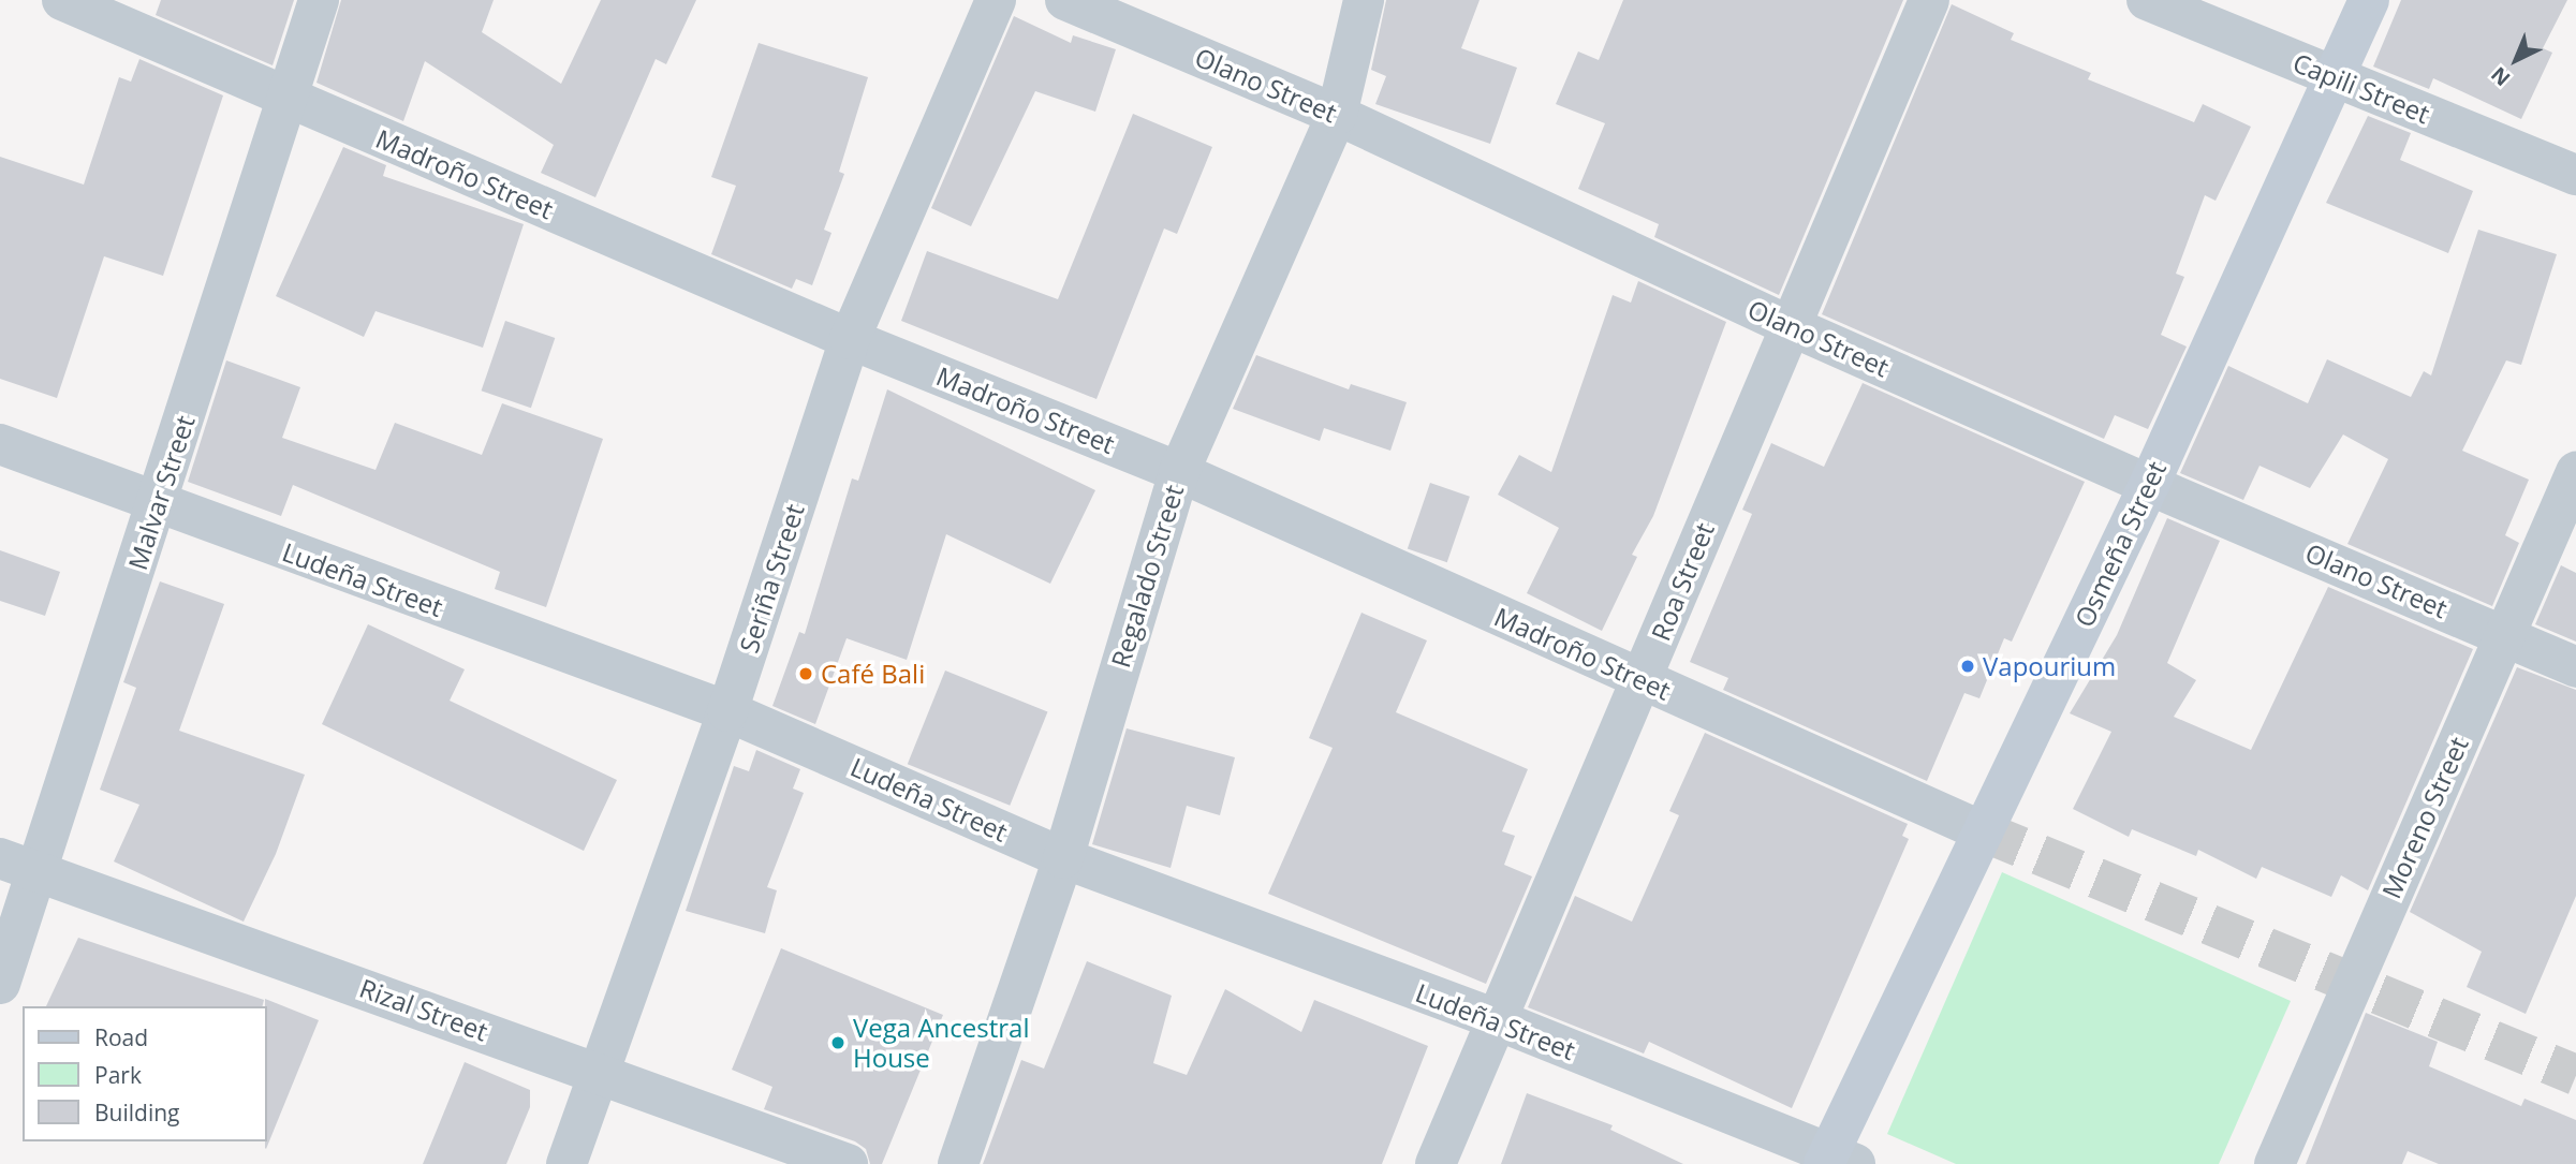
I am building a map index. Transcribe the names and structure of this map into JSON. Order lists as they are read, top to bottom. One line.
{"streets":{"main road":["Osmeña Street"],"street":["Olano Street","Capili Street","Madroño Street","Malvar Street","Regalado Street","Seriña Street","Ludeña Street","Roa Street","Moreno Street","Rizal Street"]},"crossings":[["Olano Street","Osmeña Street"],["Olano Street","Regalado Street"],["Olano Street","Roa Street"],["Olano Street","Moreno Street"],["Capili Street","Osmeña Street"],["Madroño Street","Malvar Street"],["Madroño Street","Osmeña Street"],["Madroño Street","Regalado Street"],["Madroño Street","Seriña Street"],["Madroño Street","Roa Street"],["Malvar Street","Ludeña Street"],["Malvar Street","Rizal Street"],["Osmeña Street","Ludeña Street"],["Regalado Street","Ludeña Street"],["Seriña Street","Ludeña Street"],["Seriña Street","Rizal Street"],["Ludeña Street","Roa Street"]],"places":["Vapourium","Café Bali","Vega Ancestral House"],"legend":["Road","Park","Building"],"north":"bottom left"}
